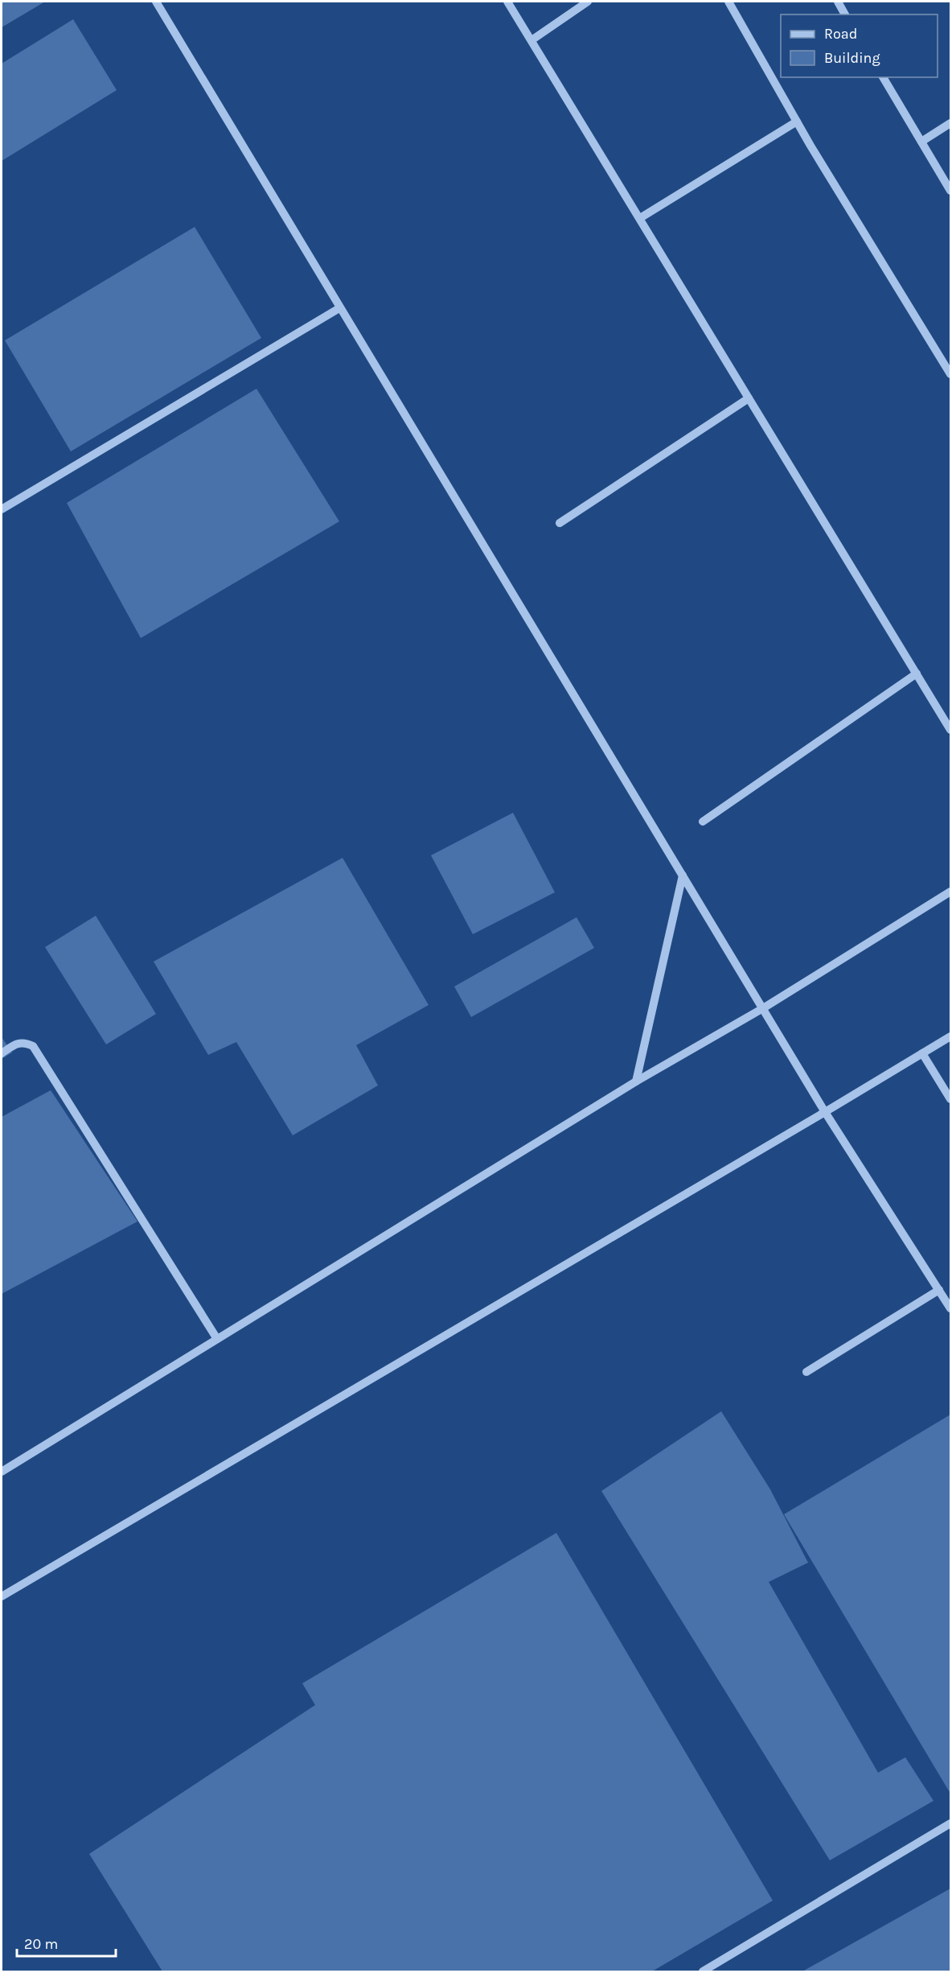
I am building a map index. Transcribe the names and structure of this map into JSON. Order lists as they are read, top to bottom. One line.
{"legend":["Road","Building"],"scale_bar":"20 m"}
